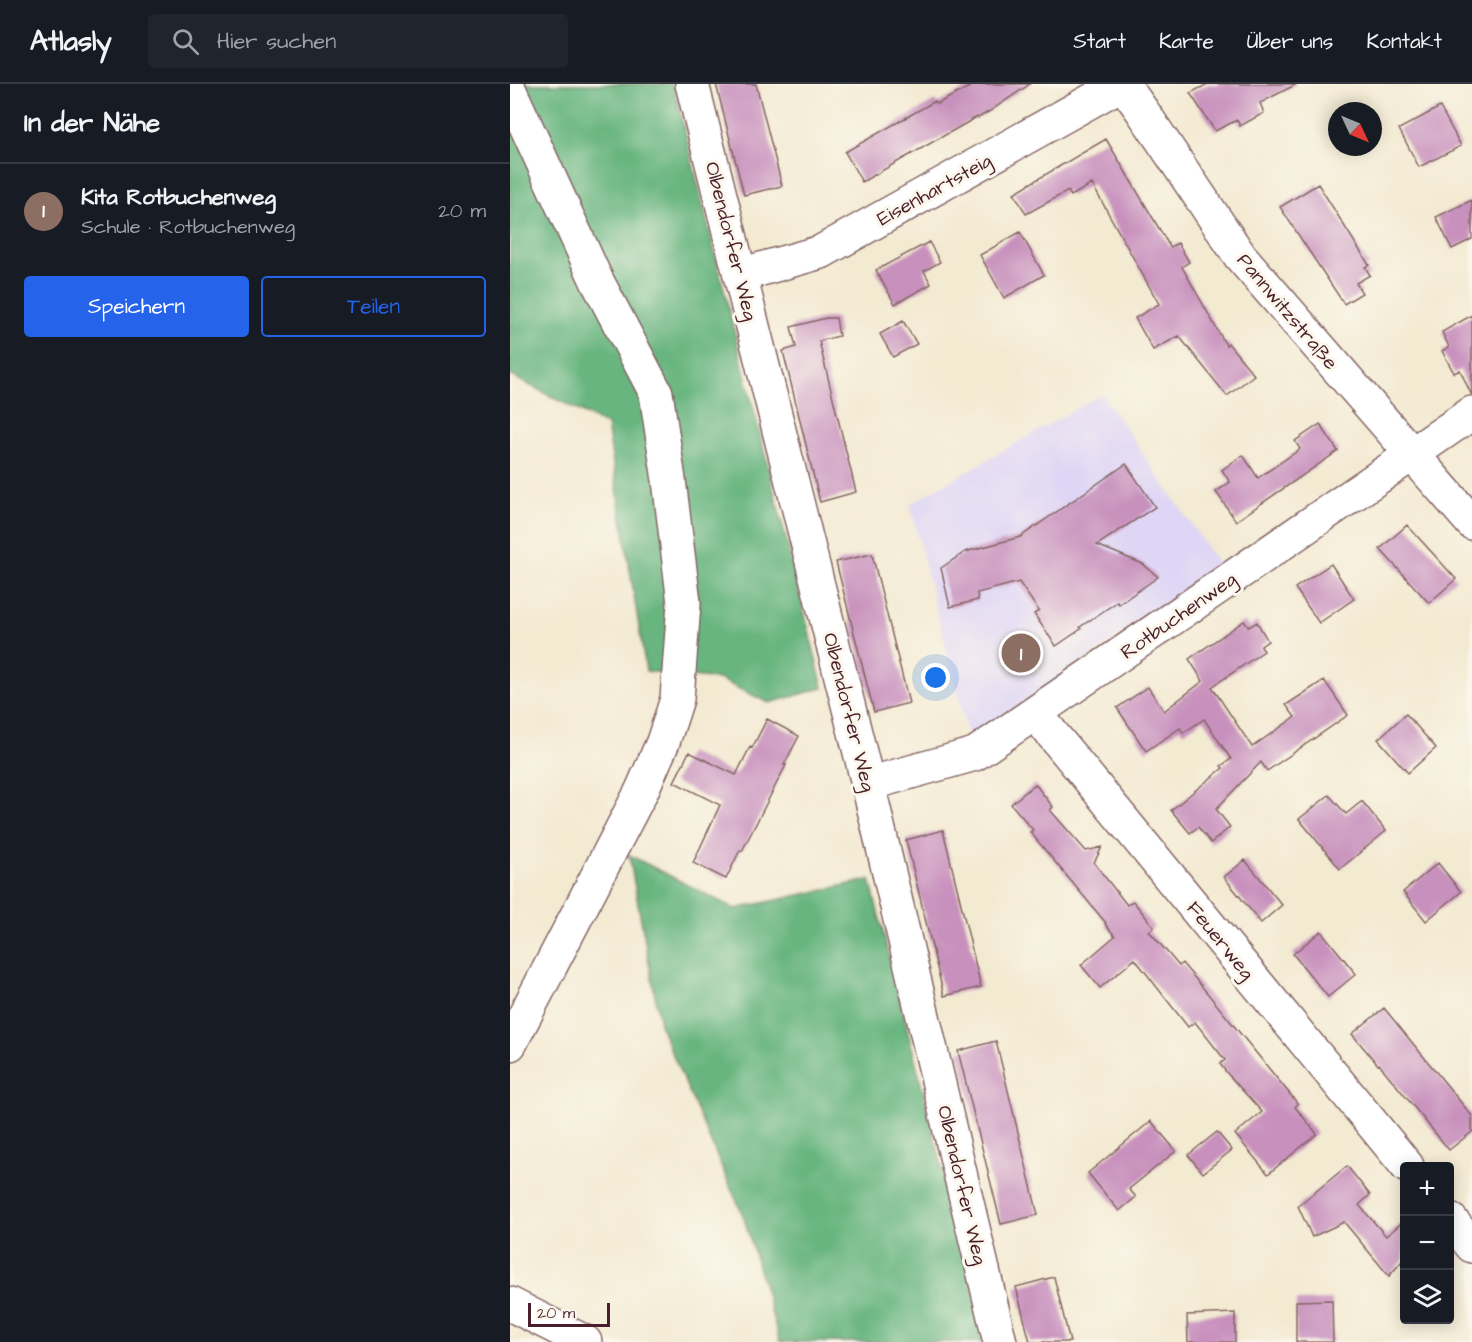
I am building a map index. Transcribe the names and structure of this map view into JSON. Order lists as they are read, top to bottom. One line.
{"streets":{"street":["Eisenhartsteig","Olbendorfer Weg","Pannwitzstraße","Rotbuchenweg","Feuerweg"]},"crossings":[["Eisenhartsteig","Olbendorfer Weg"],["Eisenhartsteig","Pannwitzstraße"],["Olbendorfer Weg","Rotbuchenweg"],["Pannwitzstraße","Rotbuchenweg"],["Rotbuchenweg","Feuerweg"]],"scale_bar":"20 m","north":"bottom right","page":{"header":"Atlasly","search":"Hier suchen","nav":["Start","Karte","Über uns","Kontakt"],"heading":"In der Nähe","list":[{"mark":"1","name":"Kita Rotbuchenweg","note":"Schule · Rotbuchenweg","value":"20 m"}],"buttons":["Speichern","Teilen"],"pins":"1","map_buttons":["+","−"],"scale":"20 m"}}
